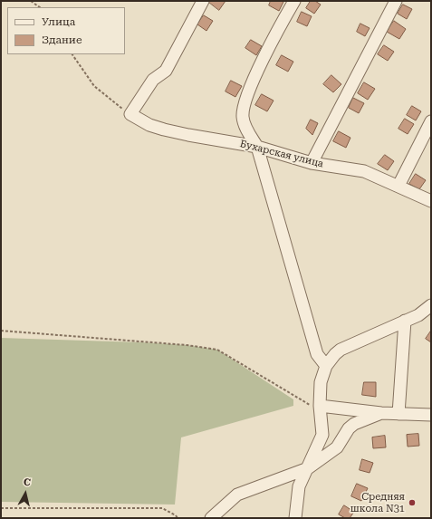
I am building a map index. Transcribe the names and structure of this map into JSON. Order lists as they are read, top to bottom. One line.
{"streets":{"street":["Бухарская улица"]},"places":["Средняя школа N31"],"legend":["Улица","Здание"],"north":"top"}
